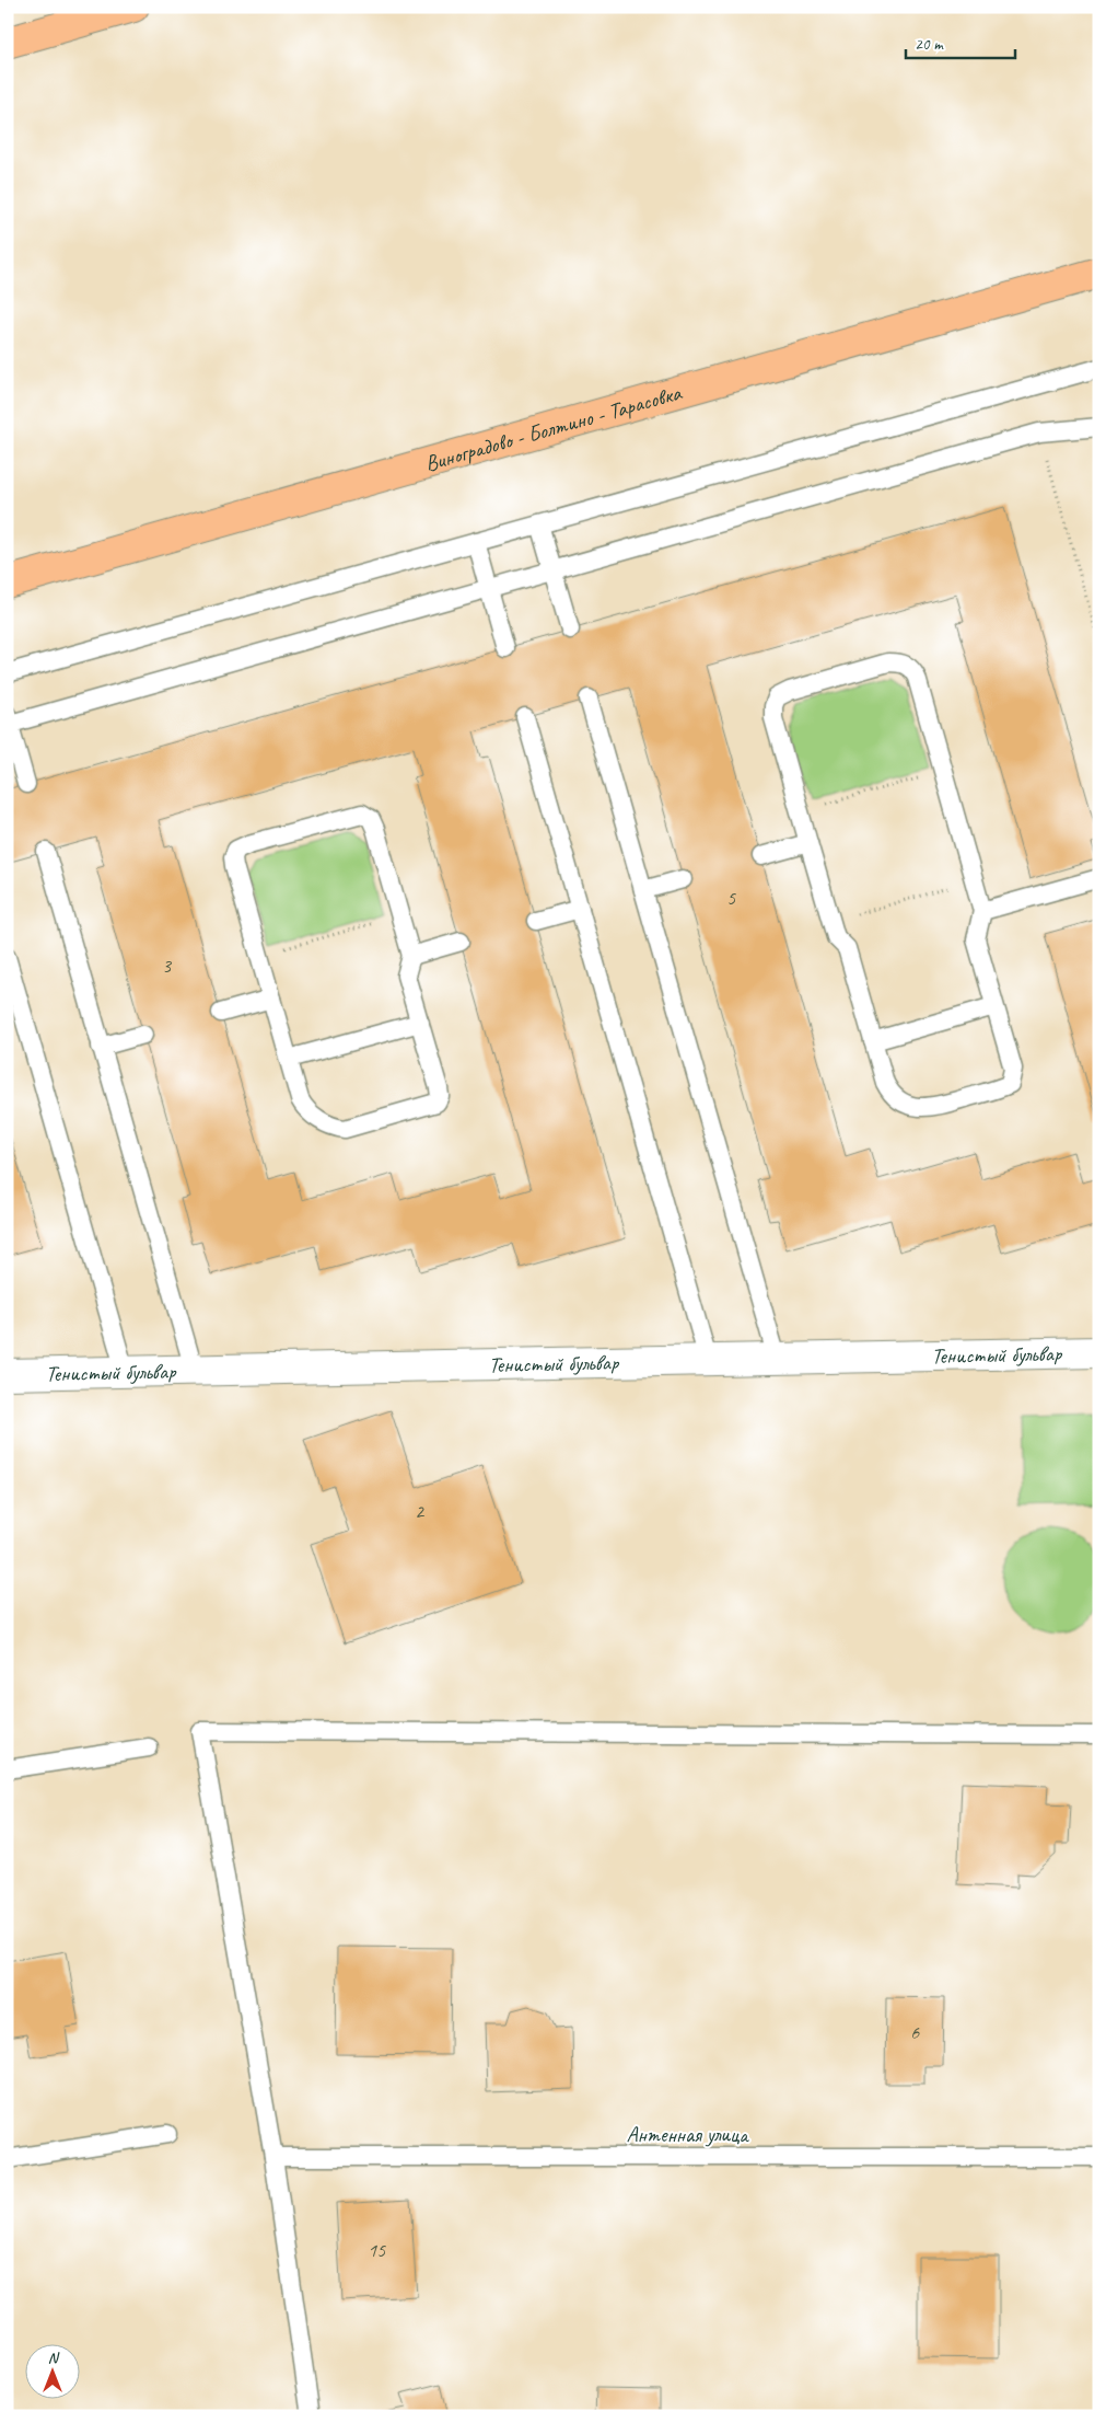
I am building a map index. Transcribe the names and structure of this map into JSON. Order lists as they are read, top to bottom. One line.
{"streets":{"main road":["Виноградово - Болтино - Тарасовка"],"street":["Тенистый бульвар"],"lane":["Антенная улица"]},"house_numbers":["5","3","2","6","15"],"scale_bar":"20 m","north":"top"}
